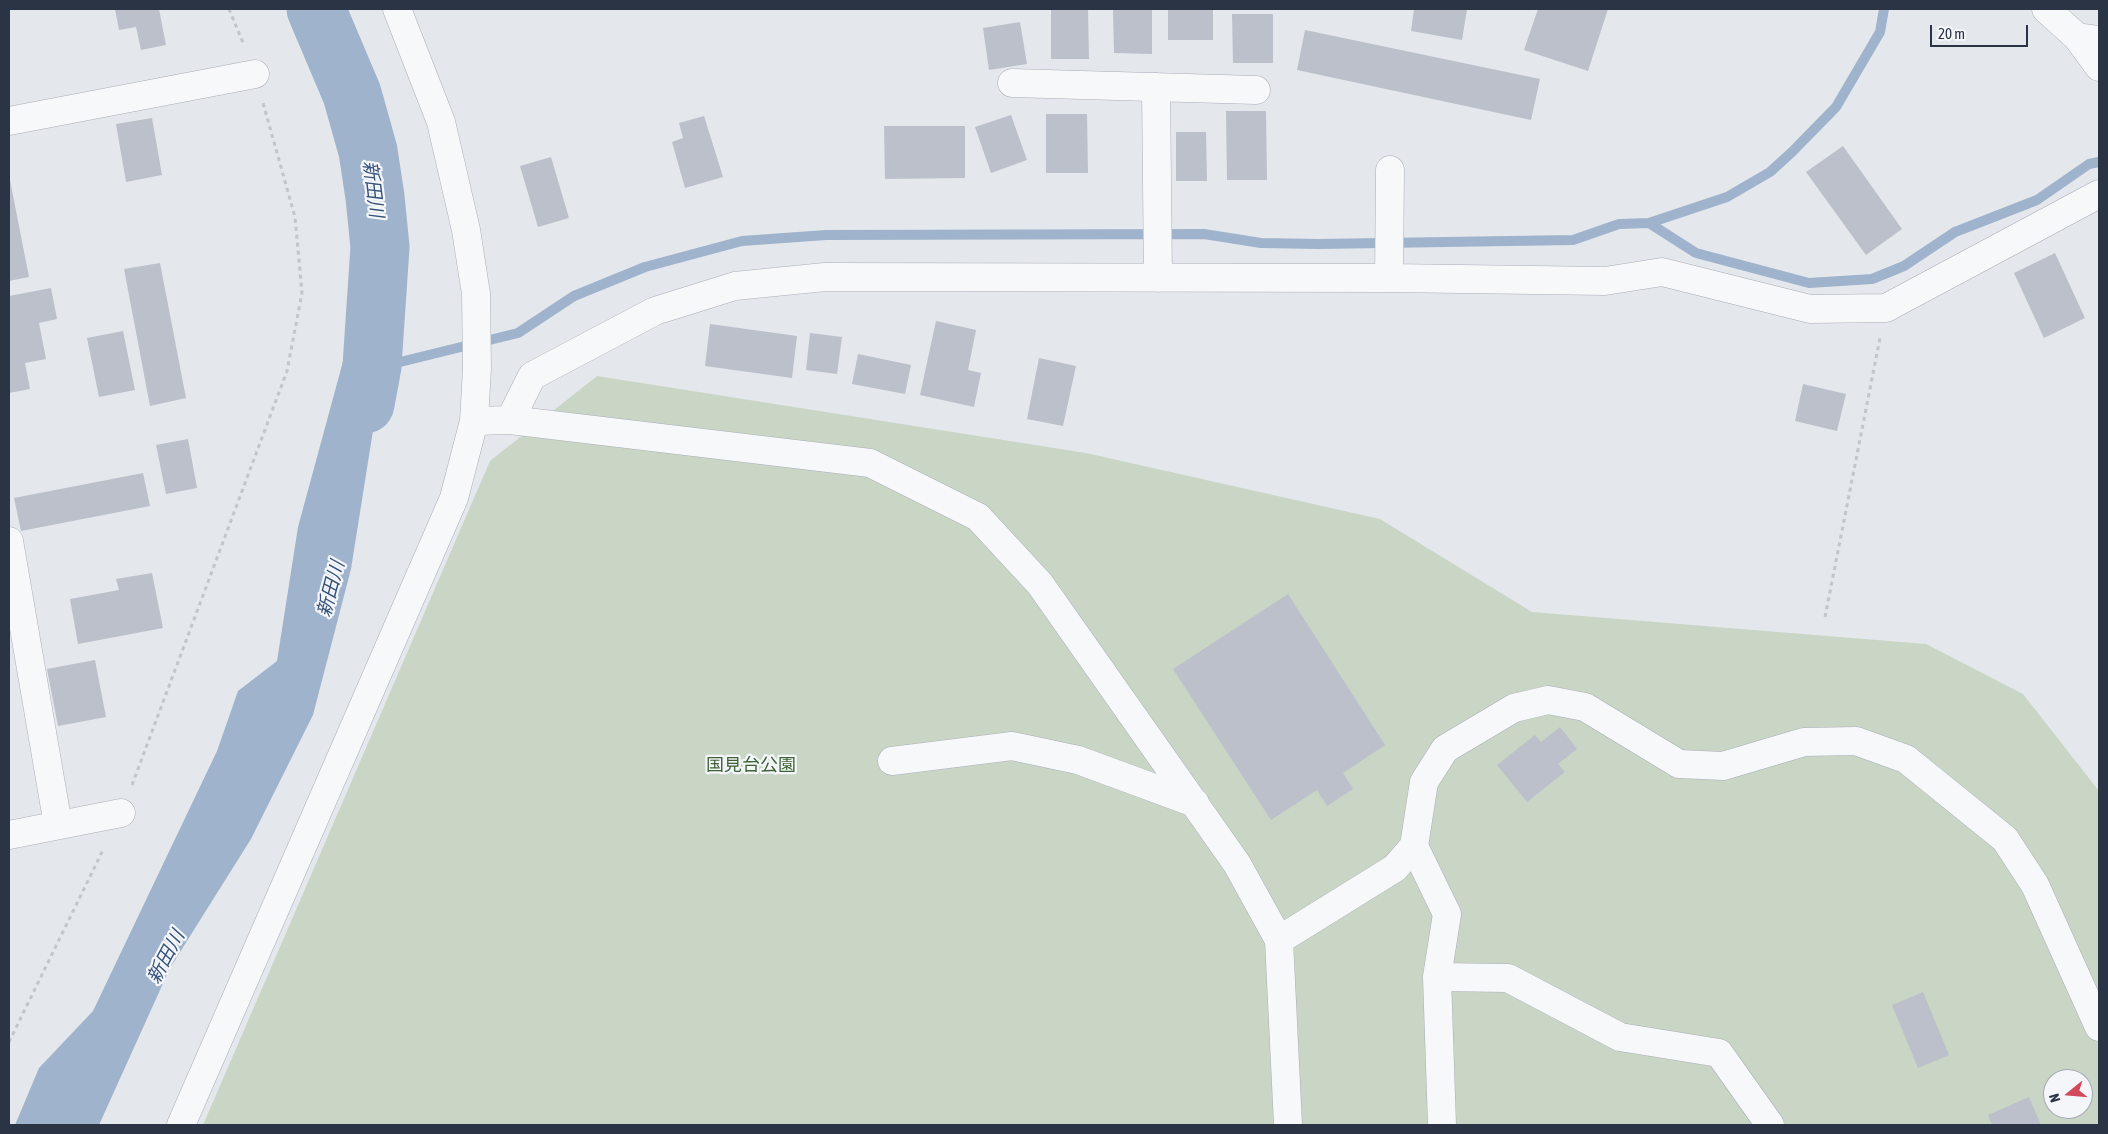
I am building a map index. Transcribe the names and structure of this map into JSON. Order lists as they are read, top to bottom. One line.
{"water":["新田川"],"parks":["国見台公園"],"scale_bar":"20 m","north":"left"}
